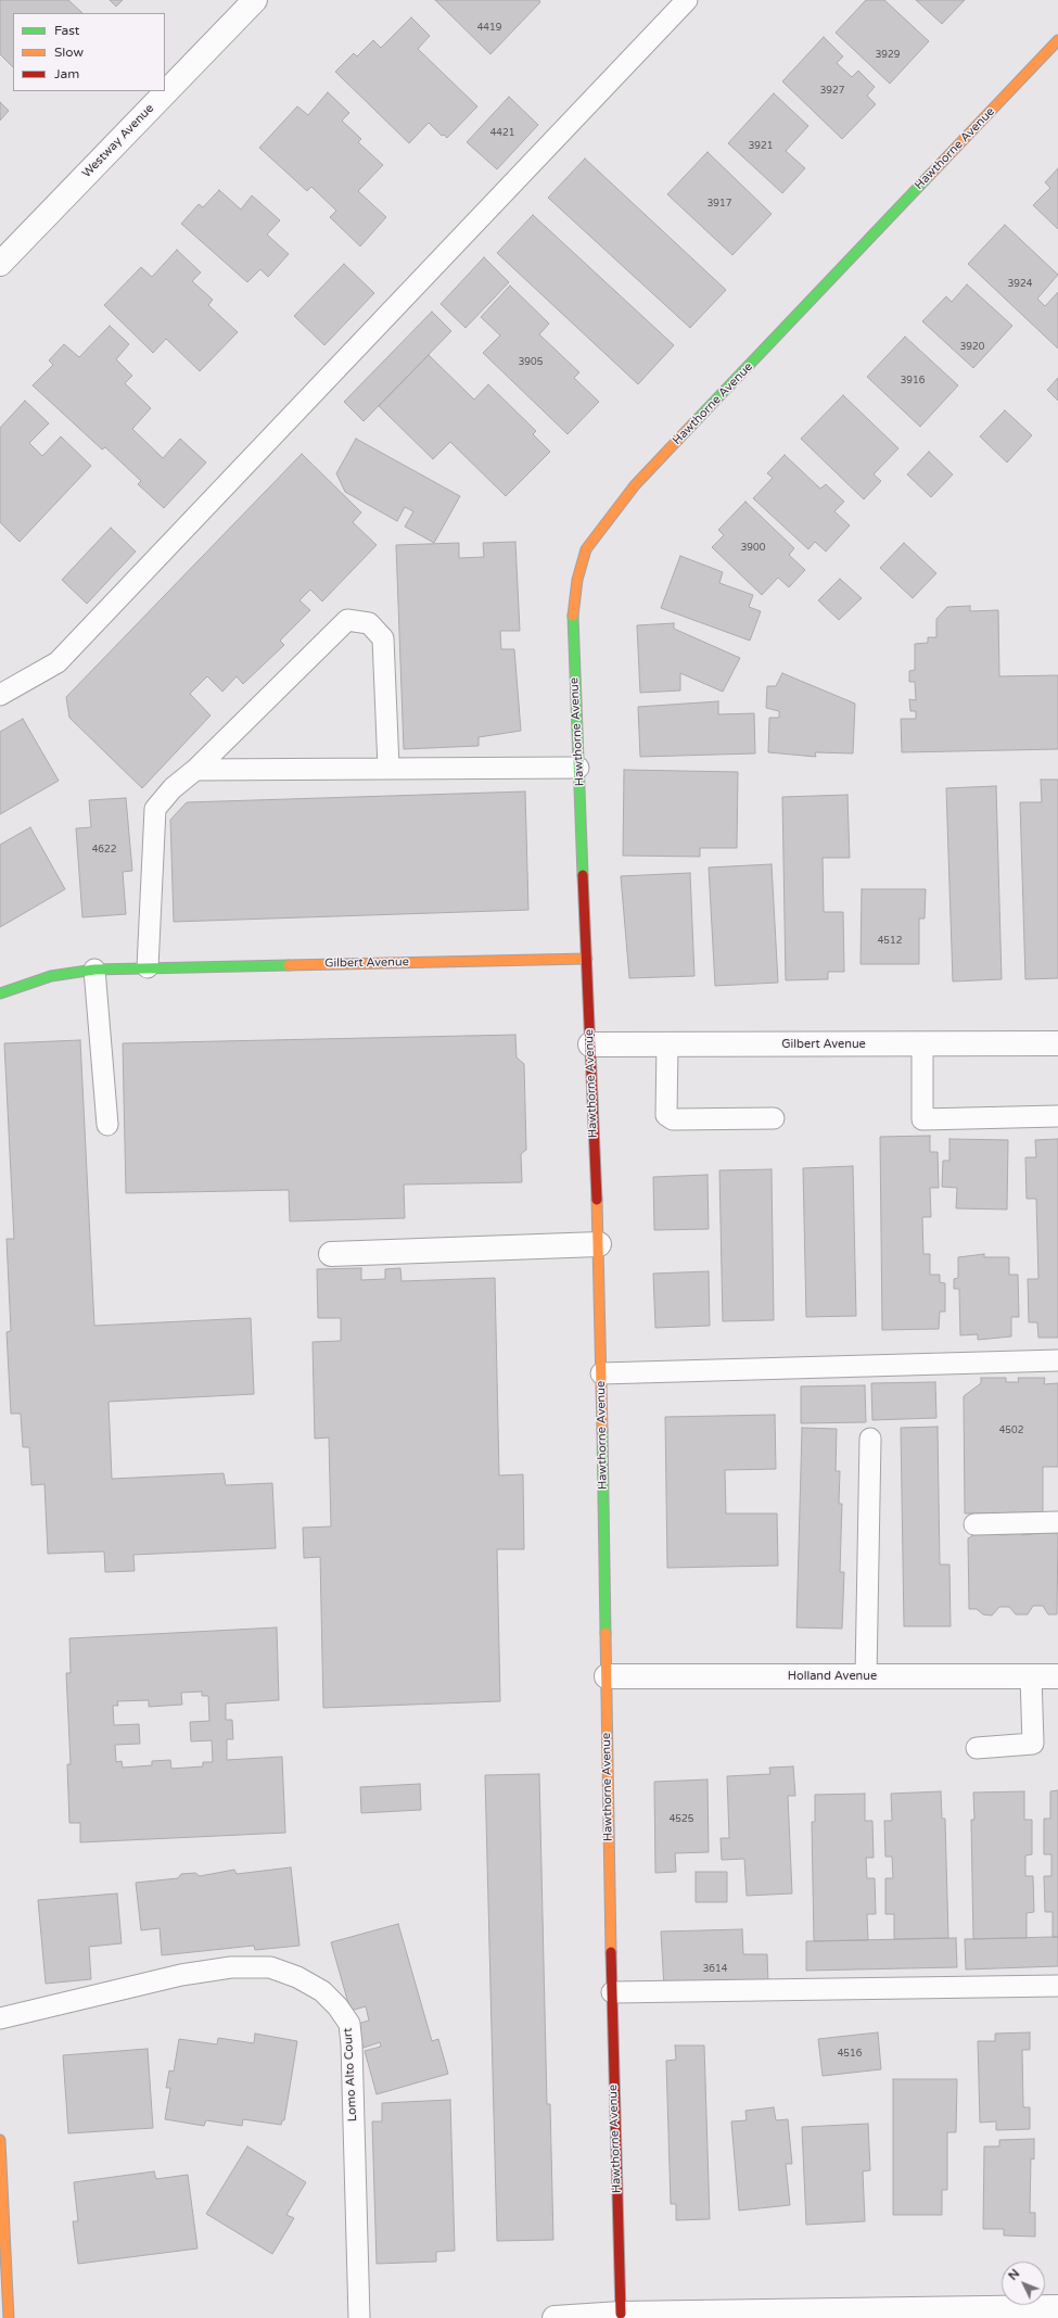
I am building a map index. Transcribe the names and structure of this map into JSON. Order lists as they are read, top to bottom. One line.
{"streets":{"street":["Westway Avenue","Hawthorne Avenue","Gilbert Avenue","Holland Avenue"],"lane":["Lomo Alto Court"]},"crossings":[["Hawthorne Avenue","Gilbert Avenue"],["Hawthorne Avenue","Holland Avenue"]],"house_numbers":["4419","3929","3927","4421","3921","3917","3924","3920","3905","3916","3900","4622","4512","4502","4525","3614","4516"],"legend":["Fast","Slow","Jam"],"north":"top left"}
